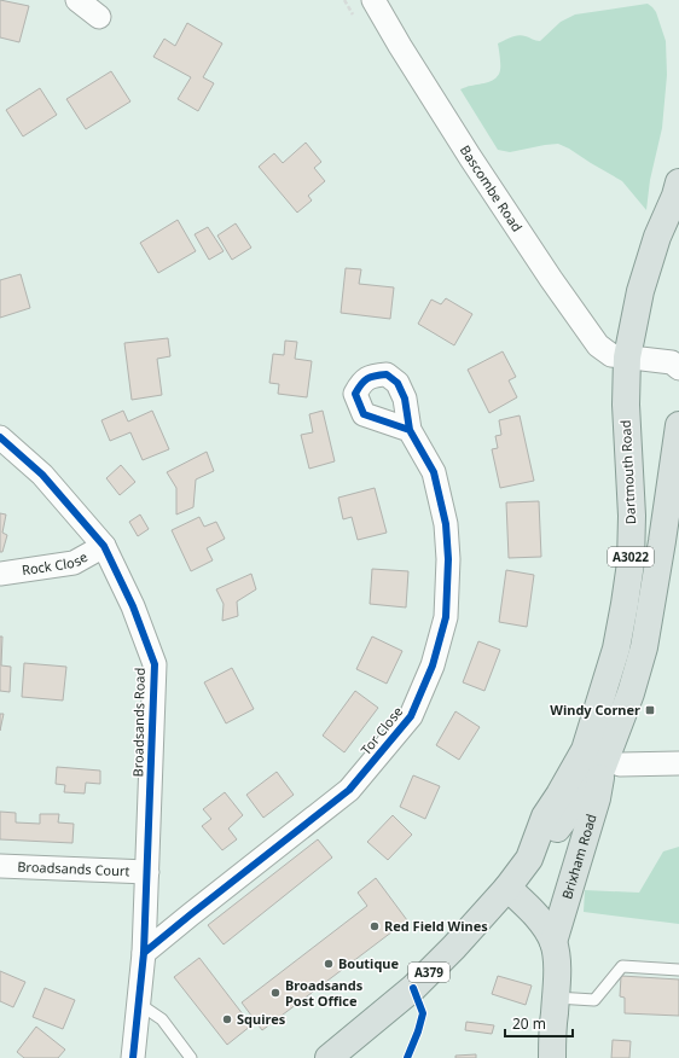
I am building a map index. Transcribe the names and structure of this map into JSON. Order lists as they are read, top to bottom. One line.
{"streets":{"main road":["Dartmouth Road","A3022","Brixham Road","A379"],"street":["Bascombe Road","Rock Close","Broadsands Road","Tor Close","Broadsands Court"]},"crossings":[["Bascombe Road","Dartmouth Road"],["Dartmouth Road","A3022"],["Dartmouth Road","Brixham Road"],["A3022","Brixham Road"],["Rock Close","Broadsands Road"],["Broadsands Road","Tor Close"],["Broadsands Road","Broadsands Court"],["Brixham Road","A379"]],"places":{"transit":["Windy Corner"],"other":["Red Field Wines","Boutique","Broadsands Post Office","Squires"]},"scale_bar":"20 m"}
